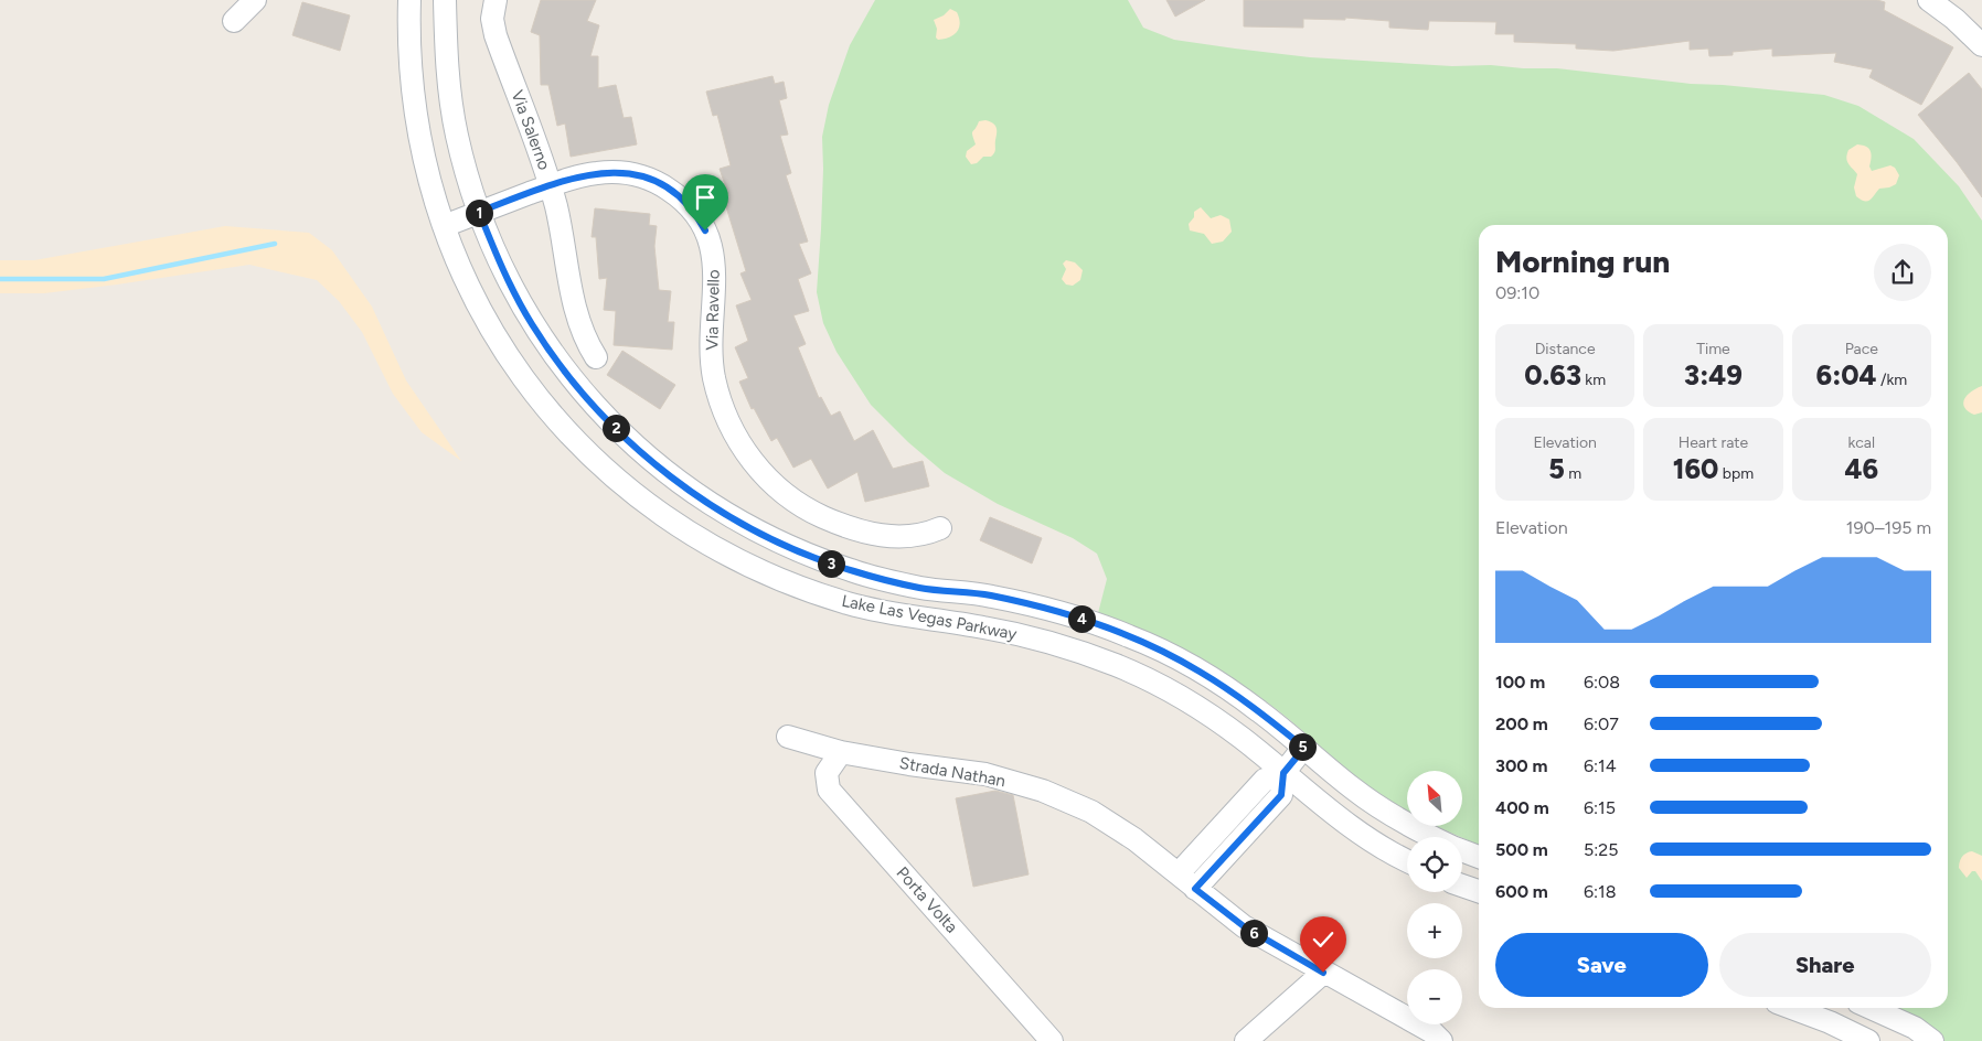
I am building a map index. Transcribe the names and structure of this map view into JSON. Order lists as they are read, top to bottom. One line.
{"streets":{"street":["Via Salerno","Via Ravello","Lake Las Vegas Parkway","Strada Nathan","Porta Volta"]},"crossings":[["Via Salerno","Via Ravello"],["Via Ravello","Lake Las Vegas Parkway"],["Strada Nathan","Porta Volta"]],"north":"top left","page":{"pins":["1","2","3","4","5","6"],"heading":["Morning run","09:10"],"stats":[["Distance","0.63 km"],["Time","3:49"],["Pace","6:04 /km"],["Elevation","5 m"],["Heart rate","160 bpm"],["kcal","46"]],"chart":["Elevation","190–195 m"],"list":[{"name":"100 m","note":"6:08"},{"name":"200 m","note":"6:07"},{"name":"300 m","note":"6:14"},{"name":"400 m","note":"6:15"},{"name":"500 m","note":"5:25"},{"name":"600 m","note":"6:18"}],"map_buttons":["+","−"],"buttons":["Save","Share"]}}
